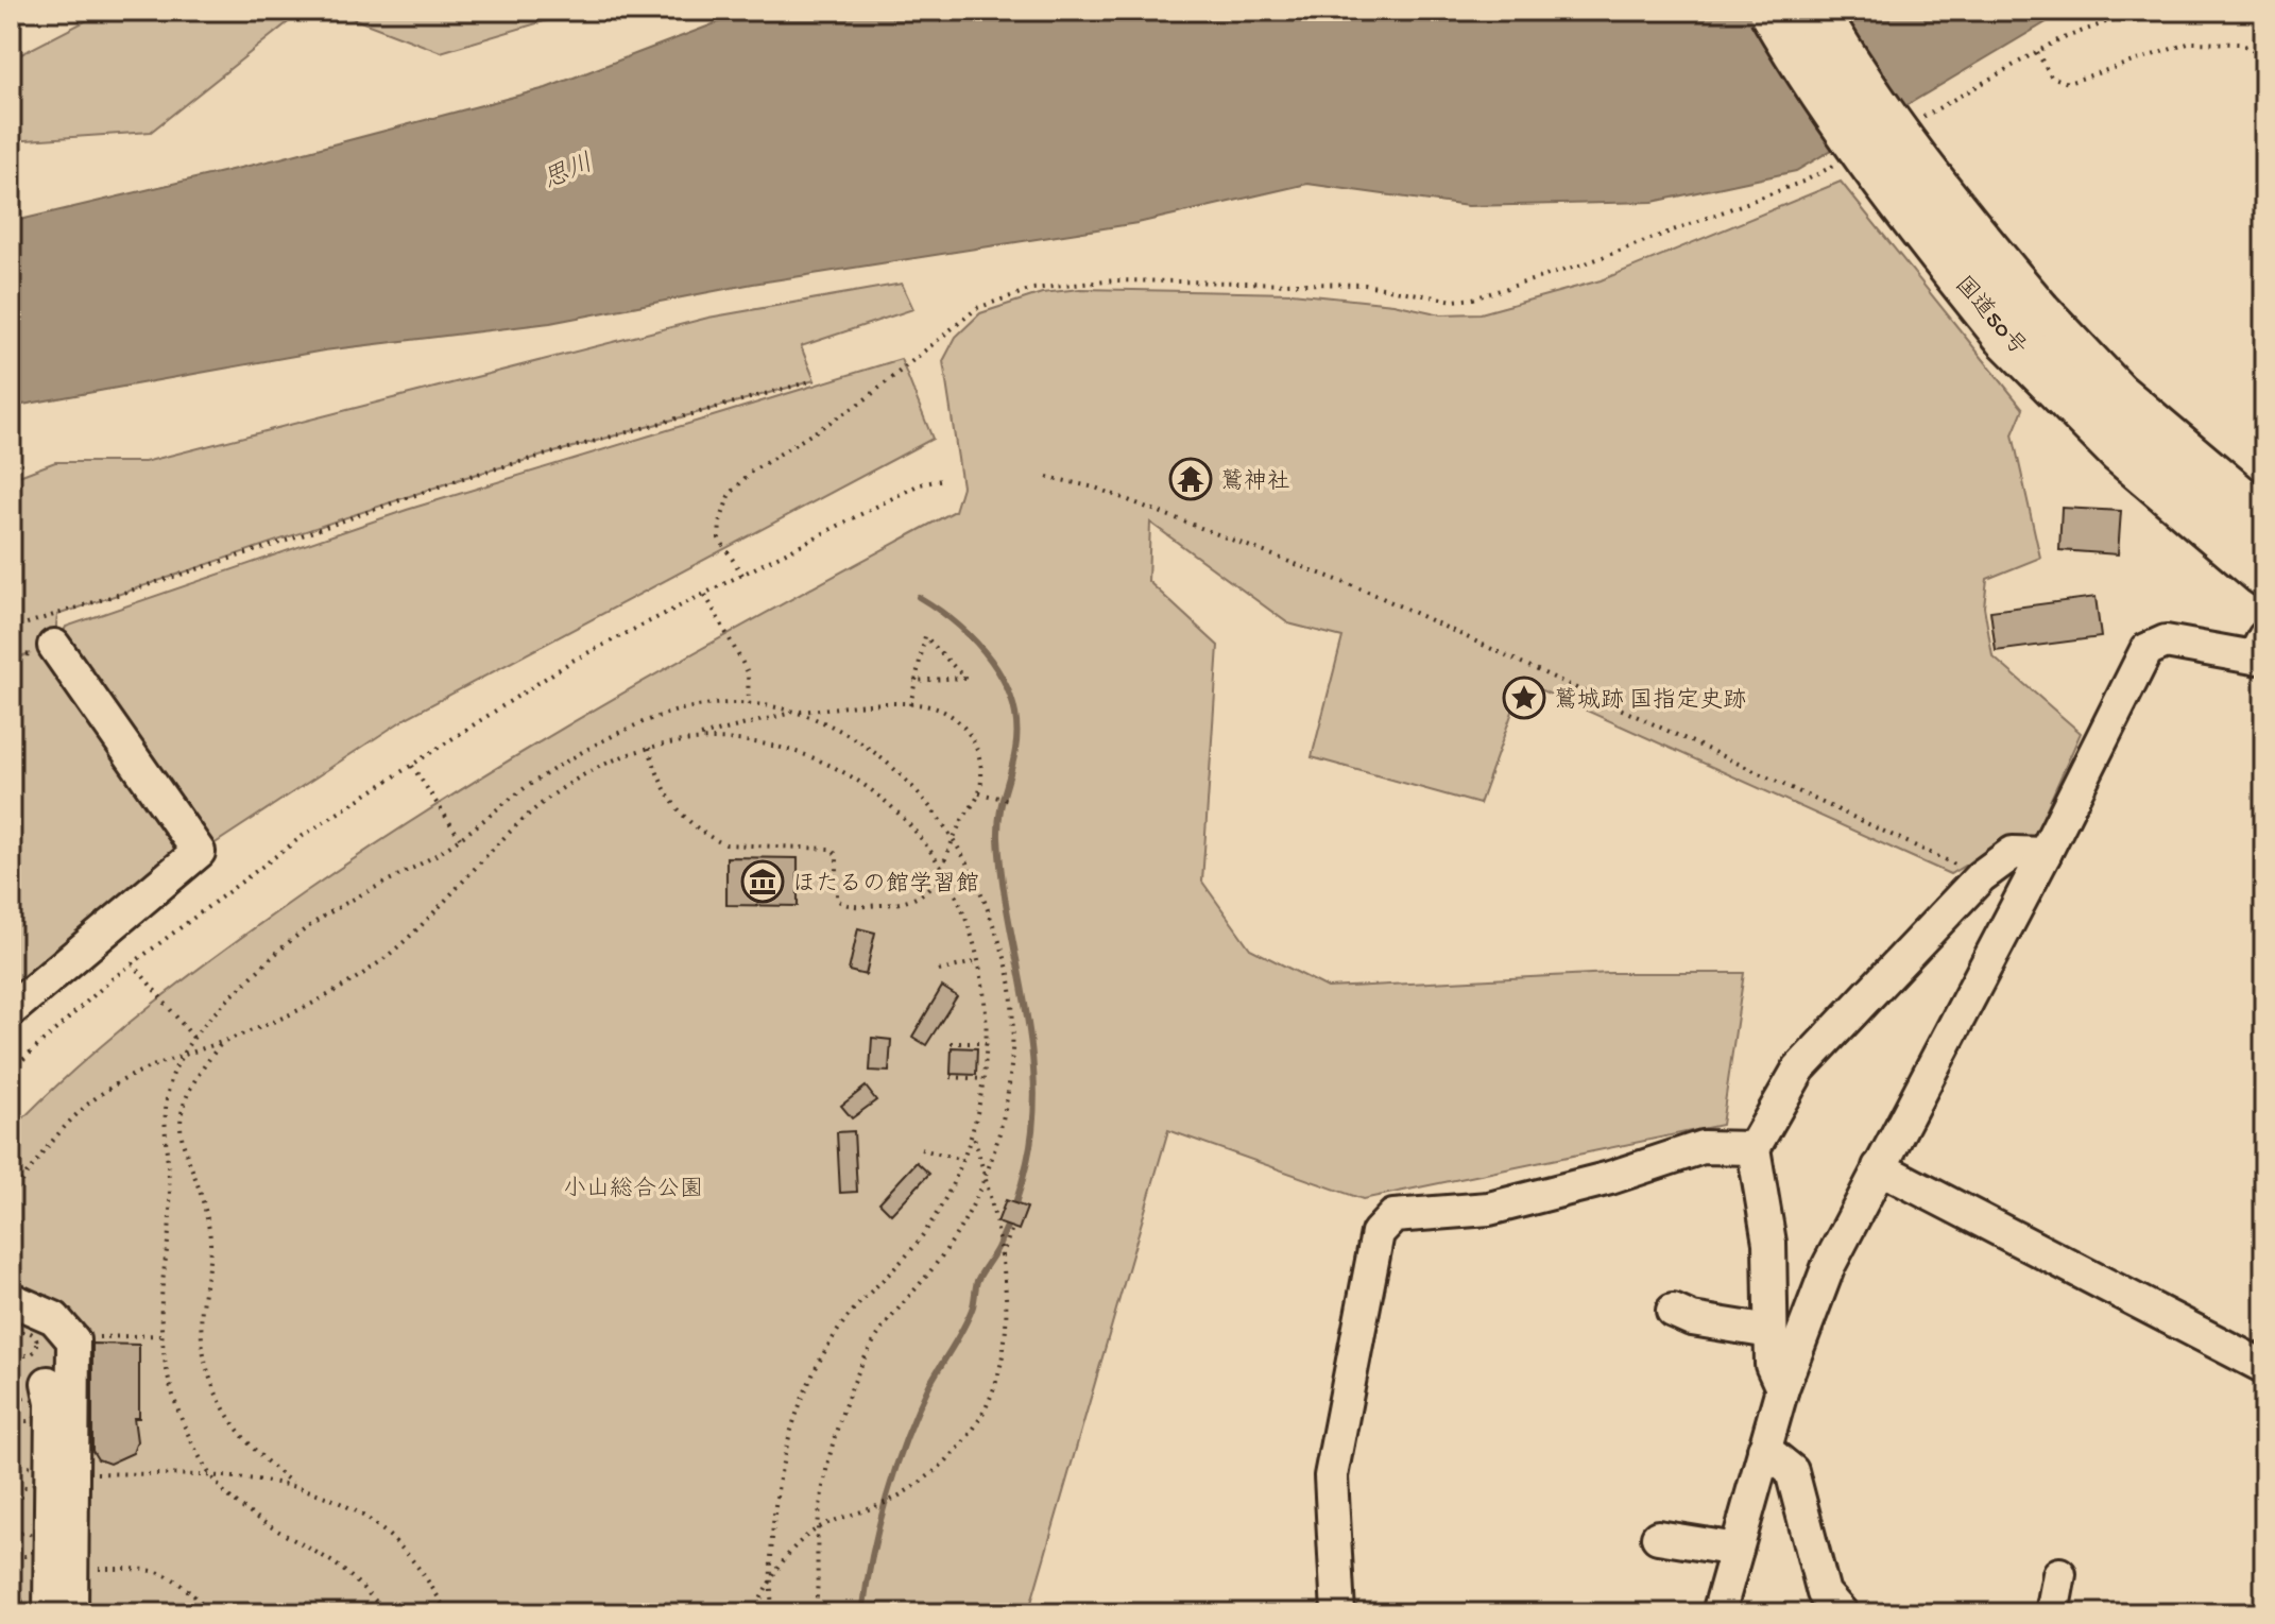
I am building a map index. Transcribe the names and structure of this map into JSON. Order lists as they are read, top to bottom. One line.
{"streets":{"highway":["国道50号"]},"water":["思川"],"parks":["小山総合公園"],"places":{"temple":["鷲神社"],"place":["鷲城跡 国指定史跡"],"museum":["ほたるの館学習館"]}}
